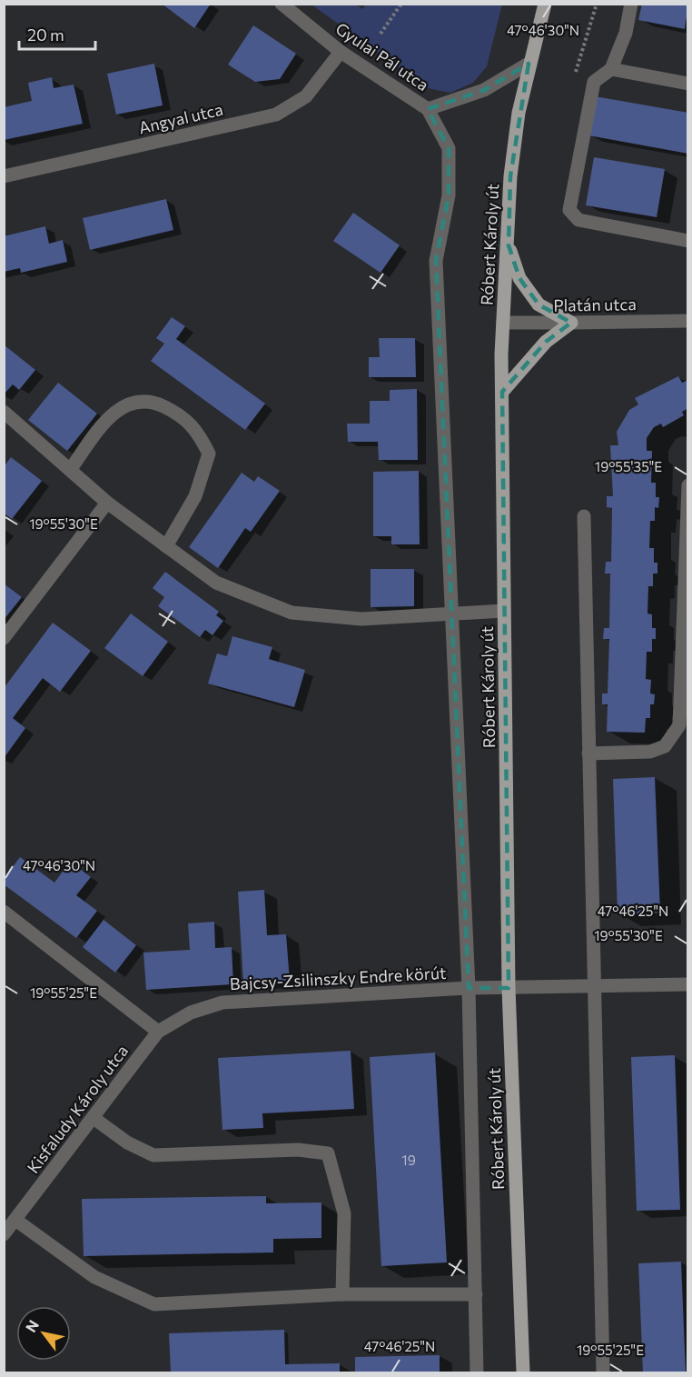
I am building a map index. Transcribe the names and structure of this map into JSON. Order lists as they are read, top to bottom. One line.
{"streets":{"main road":["Róbert Károly út"],"street":["Gyulai Pál utca","Angyal utca","Platán utca","Bajcsy-Zsilinszky Endre körút","Kisfaludy Károly utca"]},"crossings":[["Gyulai Pál utca","Angyal utca"],["Gyulai Pál utca","Róbert Károly út"],["Róbert Károly út","Platán utca"],["Róbert Károly út","Bajcsy-Zsilinszky Endre körút"],["Bajcsy-Zsilinszky Endre körút","Kisfaludy Károly utca"]],"house_numbers":["19"],"scale_bar":"20 m","north":"top left","coordinates":["47°46'30\"N","19°55'35\"E","19°55'30\"E","47°46'25\"N","19°55'25\"E"]}
